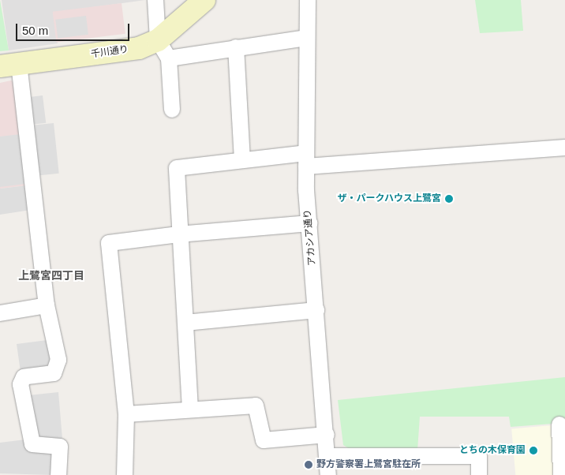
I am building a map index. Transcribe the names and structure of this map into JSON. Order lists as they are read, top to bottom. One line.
{"streets":{"main road":["千川通り"],"street":["アカシア通り"]},"districts":["上鷺宮四丁目"],"places":["ザ・パークハウス上鷺宮","とちの木保育園","野方警察署上鷺宮駐在所"],"scale_bar":"50 m"}
